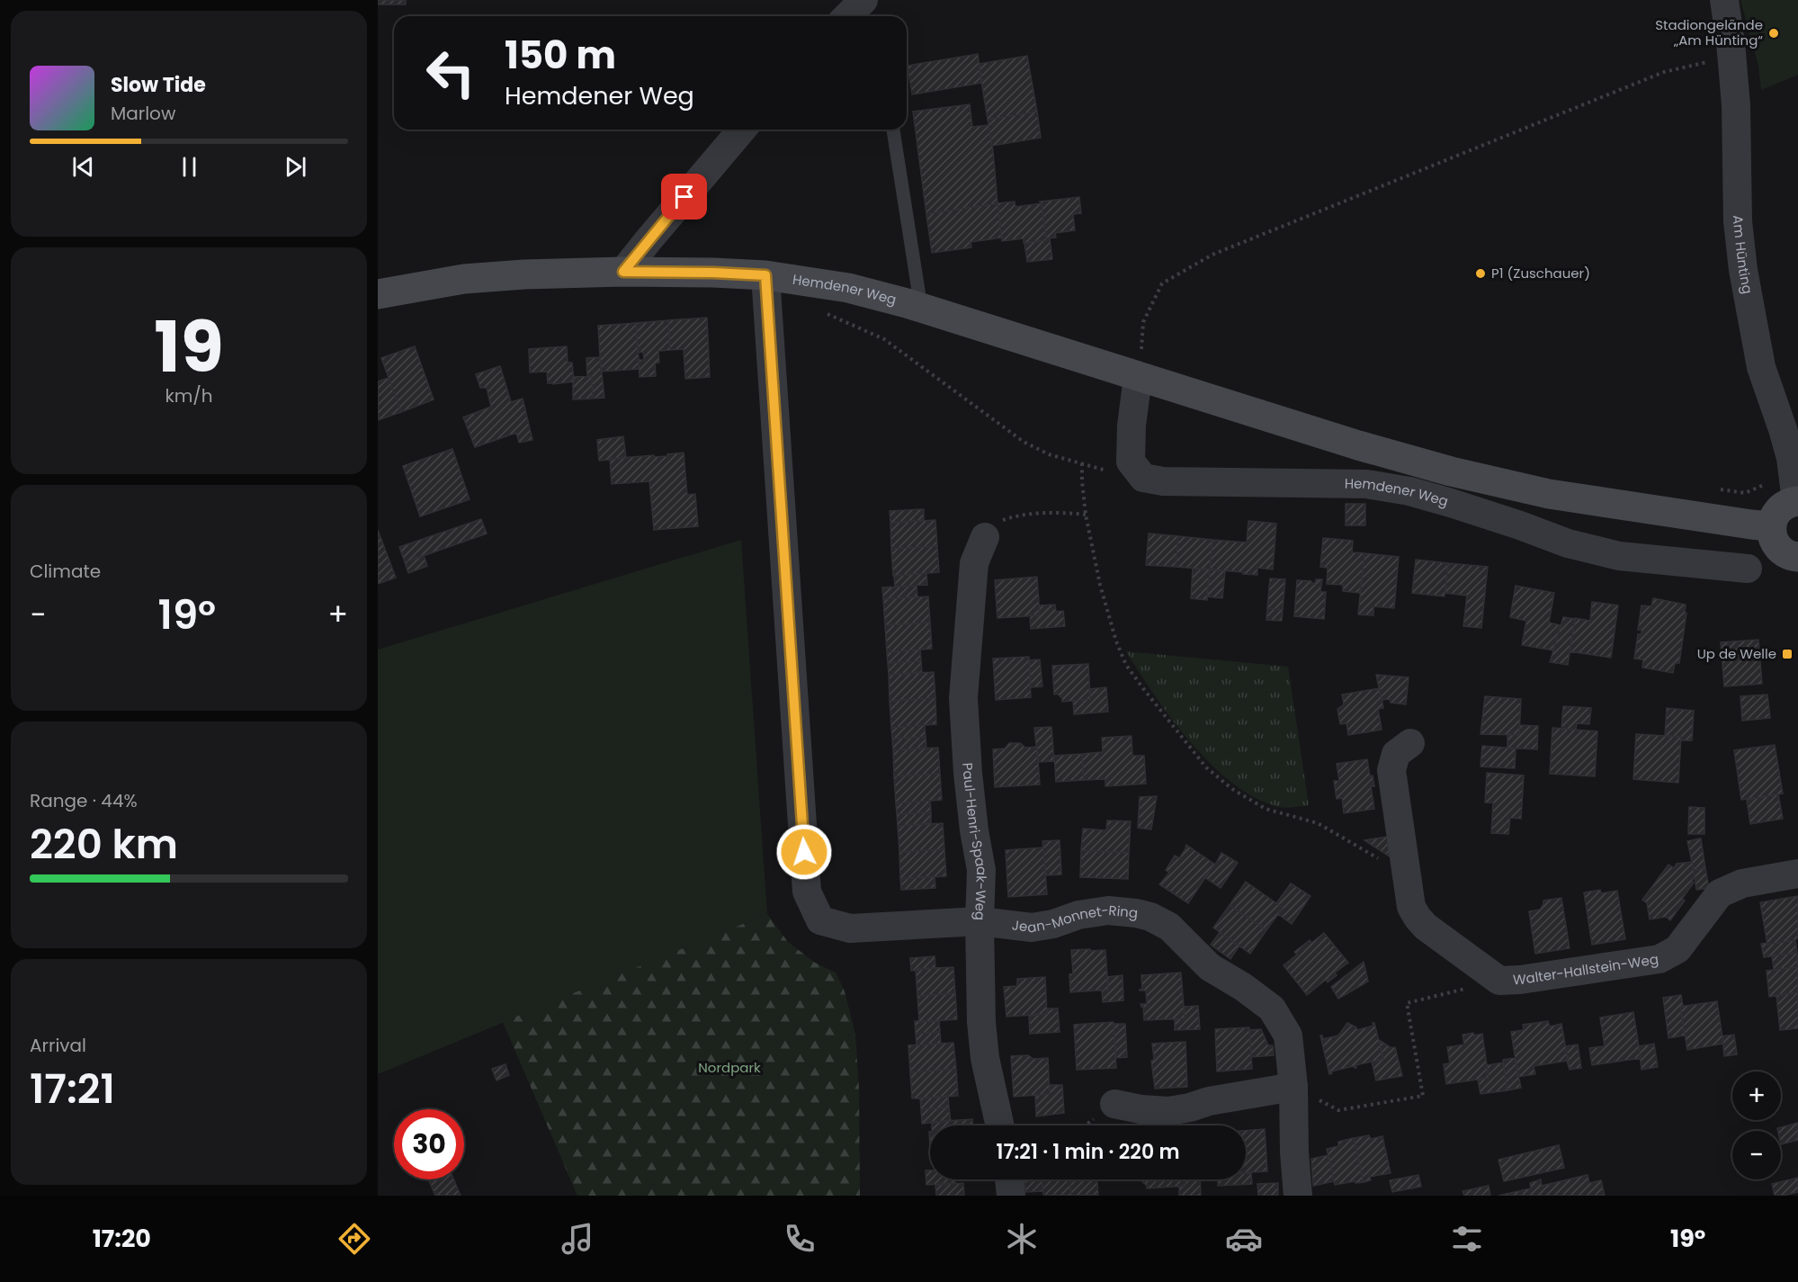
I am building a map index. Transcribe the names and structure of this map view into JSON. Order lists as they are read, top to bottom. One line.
{"streets":{"street":["Am Hünting","Hemdener Weg","Paul-Henri-Spaak-Weg","Jean-Monnet-Ring","Walter-Hallstein-Weg"]},"crossings":[["Hemdener Weg","Paul-Henri-Spaak-Weg"],["Paul-Henri-Spaak-Weg","Jean-Monnet-Ring"]],"parks":["Nordpark"],"places":{"other":["Stadiongelände „Am Hünting“","P1 (Zuschauer)"],"transit":["Up de Welle"]},"page":{"turn":["150 m","Hemdener Weg"],"song":["Slow Tide","Marlow"],"tile":[["19","km/h"],"Climate",["Range · 44%","220 km"],["Arrival","17:21"]],"heat":["−","19°","+"],"map_buttons":["+","−"],"limit":"30","trip":"17:21 · 1 min · 220 m","tabs":["17:20","19°"]}}
